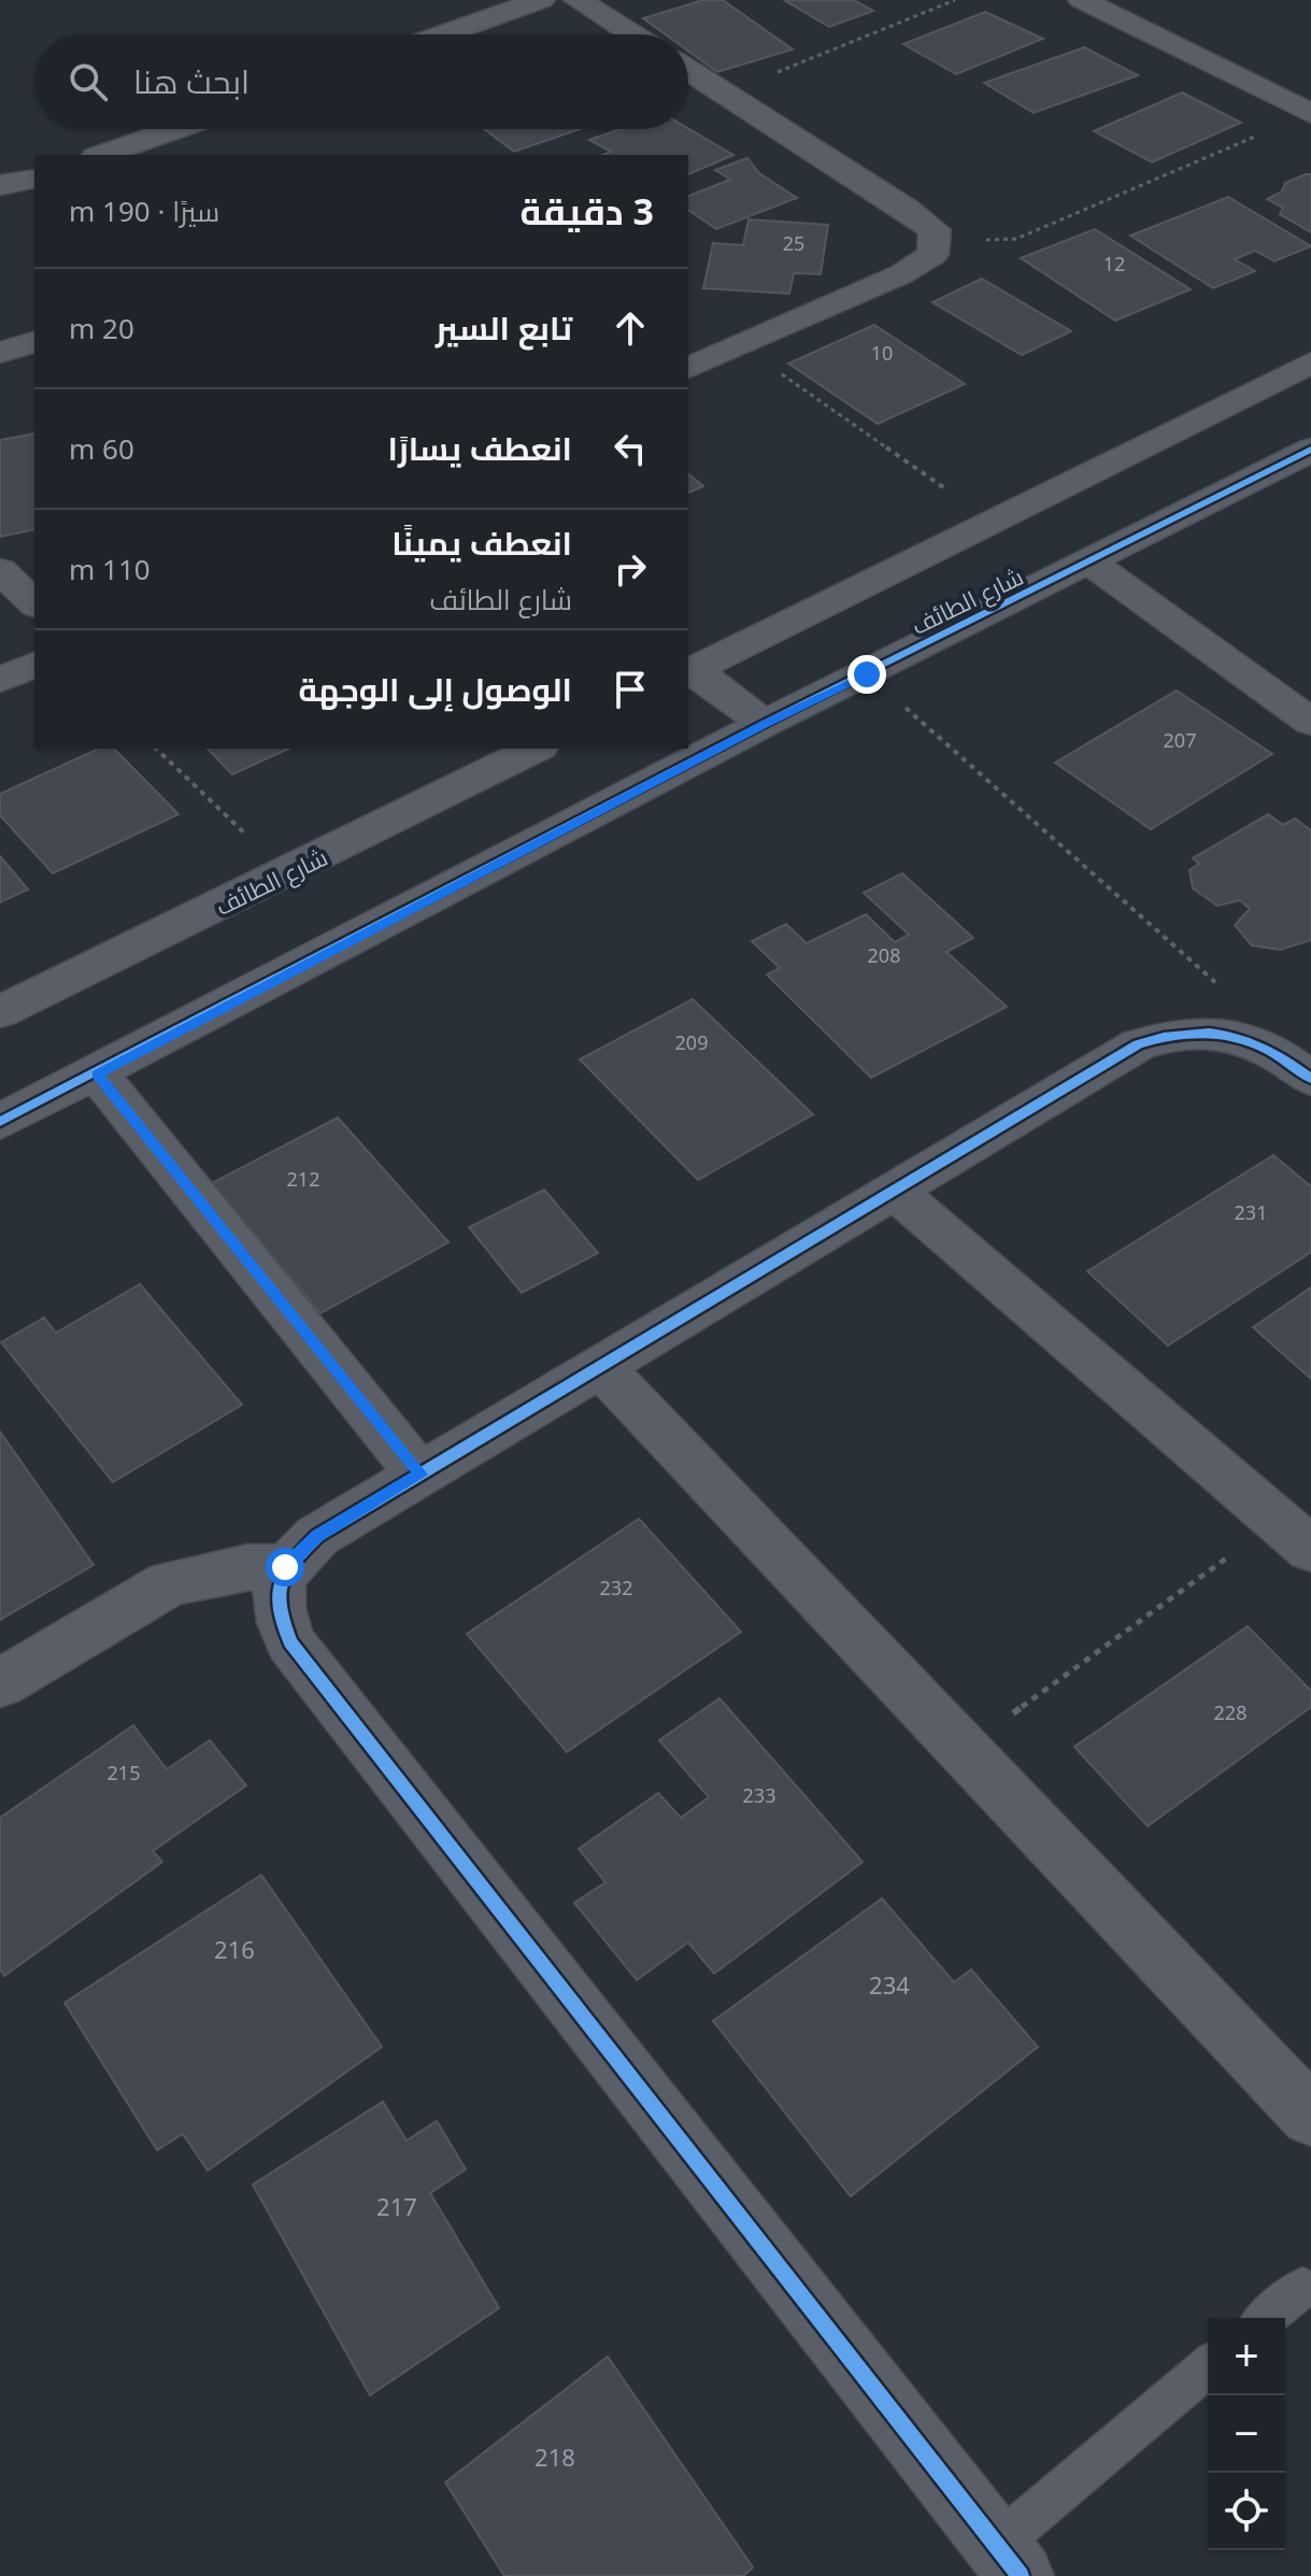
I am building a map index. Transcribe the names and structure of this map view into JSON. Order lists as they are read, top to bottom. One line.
{"streets":{"street":["شارع الطائف"]},"house_numbers":["25","12","10","207","208","209","212","231","232","228","215","233","216","234","217","218"],"page":{"search":"ابحث هنا","heading":["3 دقيقة","سيرًا · 190 m"],"list":[["تابع السير","20 m"],["انعطف يسارًا","60 m"],["انعطف يمينًا","شارع الطائف","110 m"],"الوصول إلى الوجهة"],"map_buttons":["+","−"]}}
